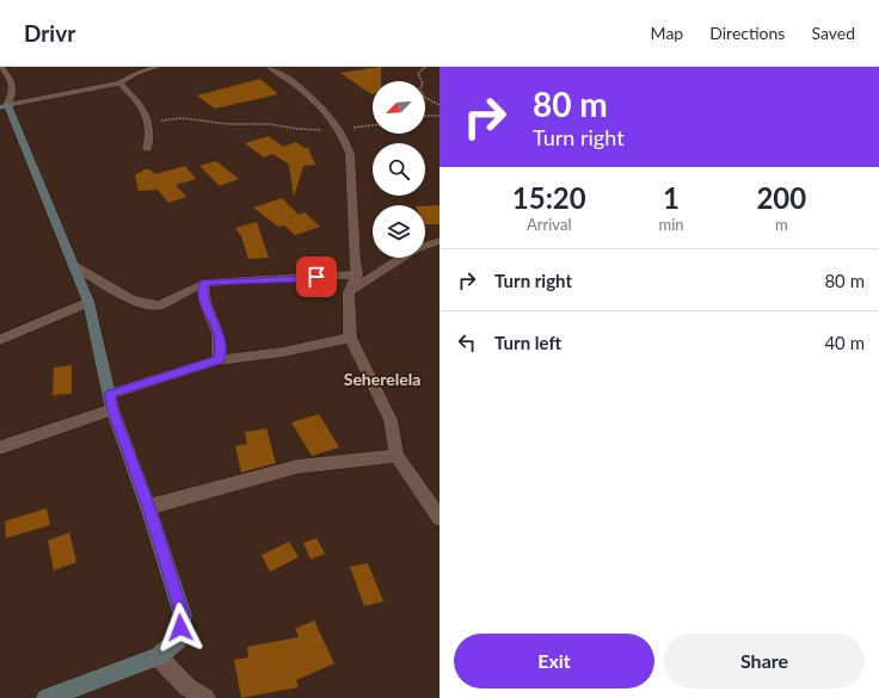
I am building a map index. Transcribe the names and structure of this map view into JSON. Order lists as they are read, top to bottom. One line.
{"districts":["Seherelela"],"north":"bottom left","page":{"header":"Drivr","nav":["Map","Directions","Saved"],"turn":["80 m","Turn right"],"eta":["15:20","Arrival","1","min","200","m"],"list":[{"name":"Turn right","value":"80 m"},{"name":"Turn left","value":"40 m"}],"buttons":["Exit","Share"]}}
